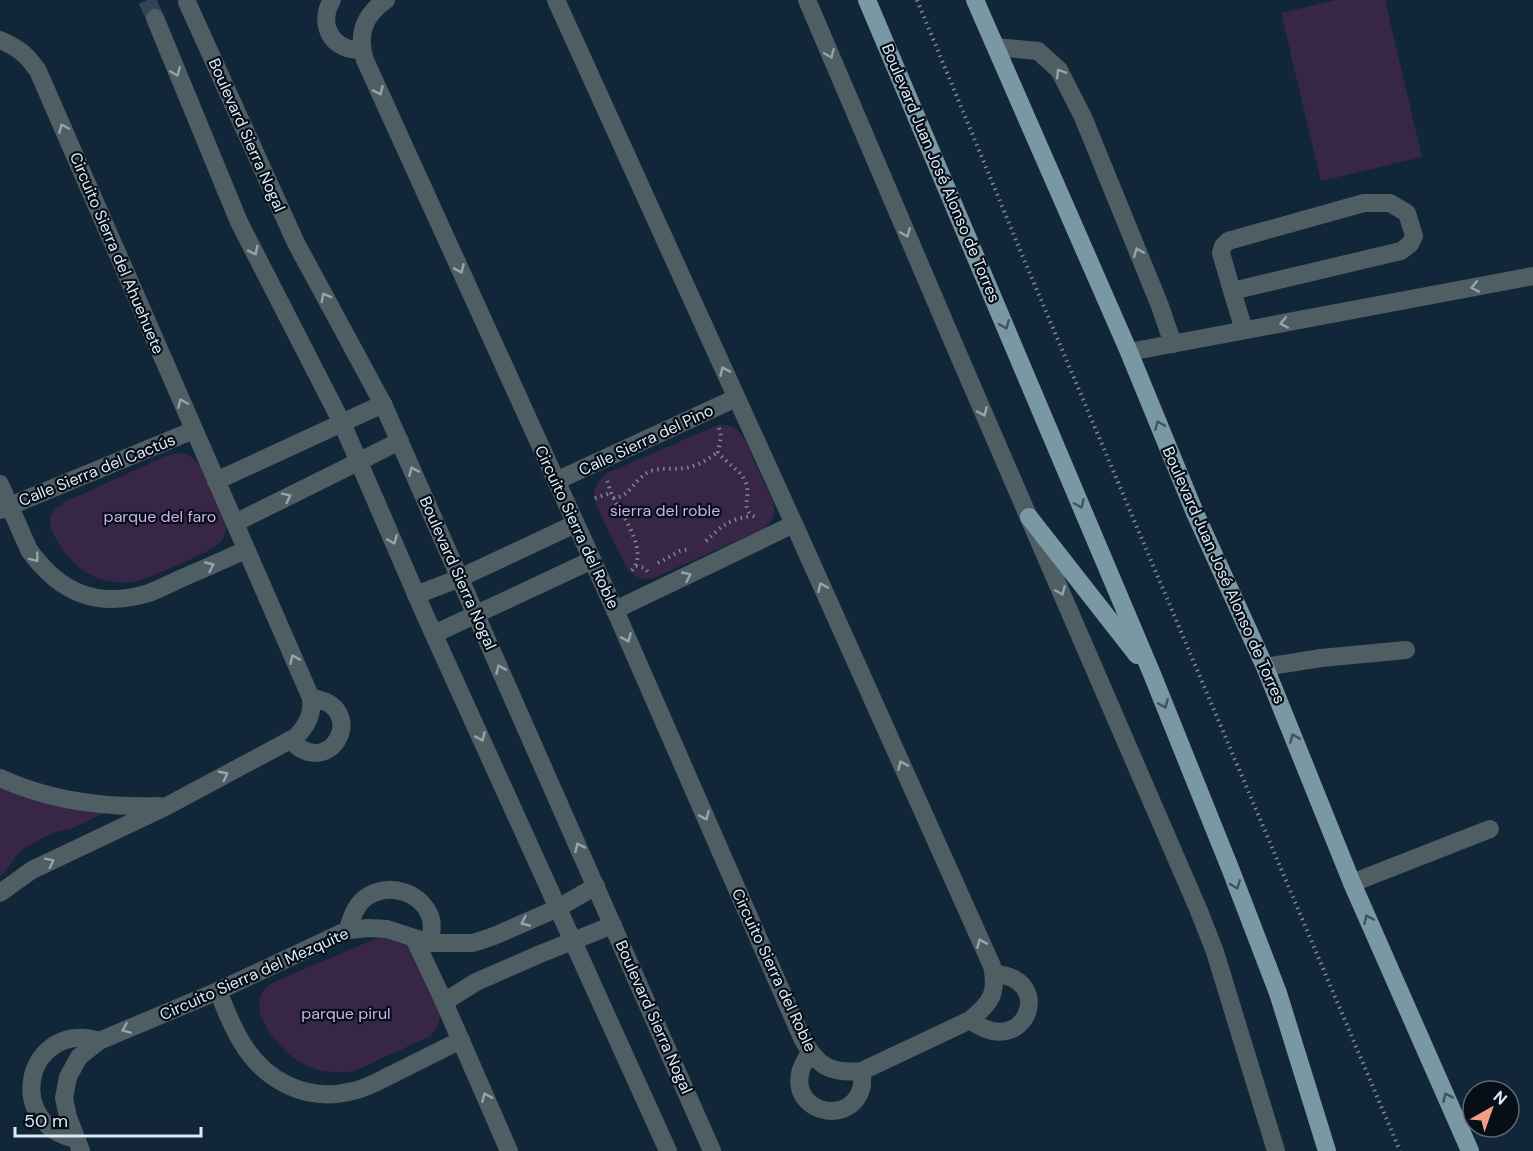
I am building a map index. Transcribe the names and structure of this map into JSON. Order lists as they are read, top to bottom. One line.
{"streets":{"main road":["Boulevard Juan José Alonso de Torres"],"street":["Boulevard Sierra Nogal","Circuito Sierra del Ahuehuete","Calle Sierra del Pino","Calle Sierra del Cactús","Circuito Sierra del Roble","Circuito Sierra del Mezquite"]},"crossings":[["Boulevard Sierra Nogal","Circuito Sierra del Mezquite"],["Circuito Sierra del Ahuehuete","Calle Sierra del Cactús"],["Calle Sierra del Pino","Circuito Sierra del Roble"]],"parks":["sierra del roble","parque del faro","parque pirul"],"scale_bar":"50 m","north":"top right"}
